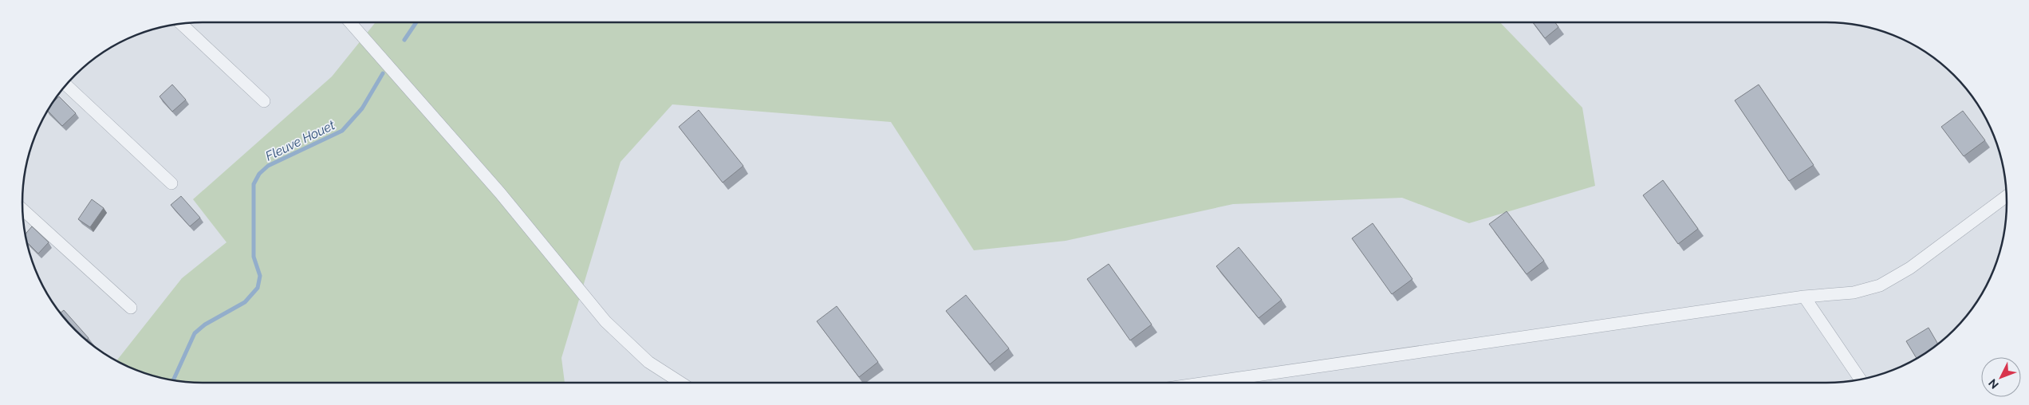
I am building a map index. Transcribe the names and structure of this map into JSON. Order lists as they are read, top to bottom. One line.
{"water":["Fleuve Houet"],"north":"bottom left"}
